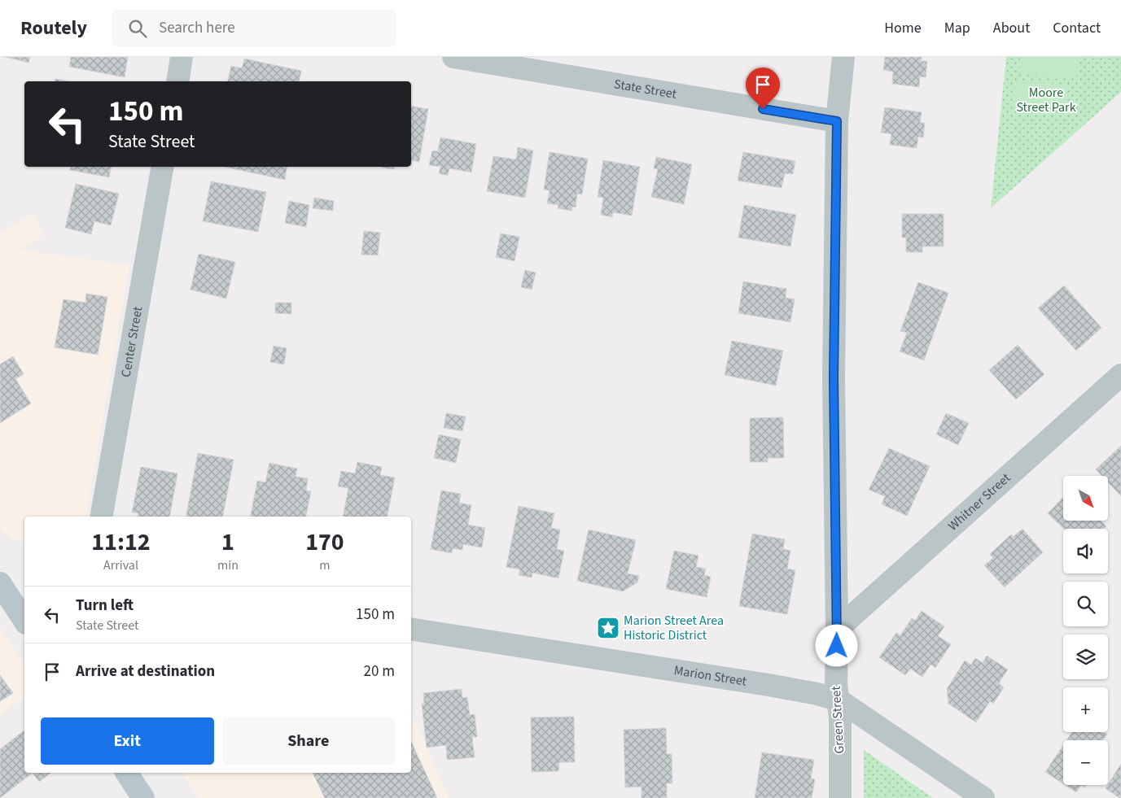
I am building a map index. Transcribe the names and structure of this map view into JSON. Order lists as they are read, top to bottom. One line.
{"streets":{"street":["State Street","Center Street","Whitner Street","Marion Street","Green Street"]},"crossings":[["State Street","Green Street"],["Whitner Street","Green Street"],["Marion Street","Green Street"]],"parks":["Moore Street Park"],"places":{"place":["Marion Street Area Historic District"]},"north":"bottom right","page":{"header":"Routely","search":"Search here","nav":["Home","Map","About","Contact"],"turn":["150 m","State Street"],"map_buttons":["+","−"],"eta":["11:12","Arrival","1","min","170","m"],"list":[{"name":"Turn left","note":"State Street","value":"150 m"},{"name":"Arrive at destination","value":"20 m"}],"buttons":["Exit","Share"]}}
